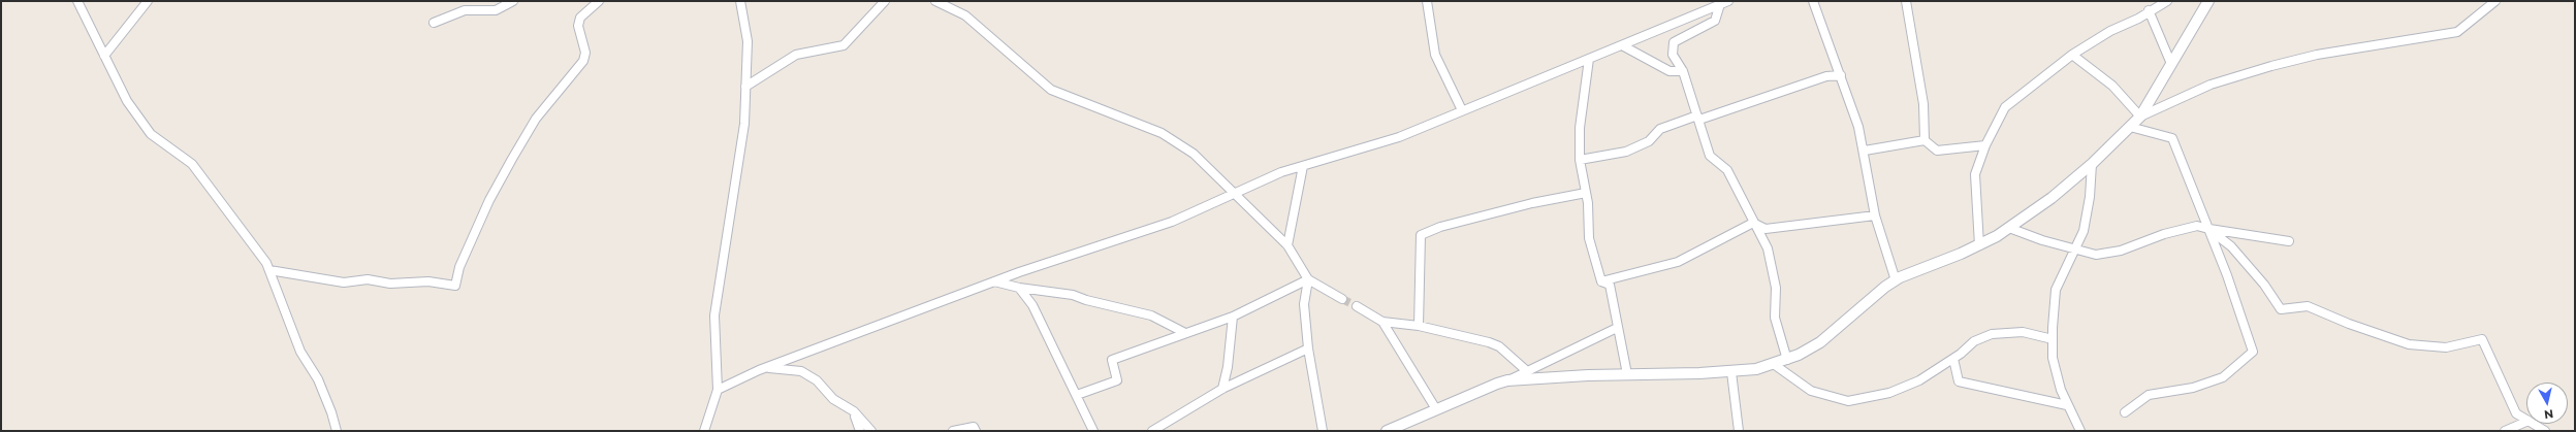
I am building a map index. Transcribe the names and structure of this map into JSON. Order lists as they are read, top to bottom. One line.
{"north":"bottom"}
